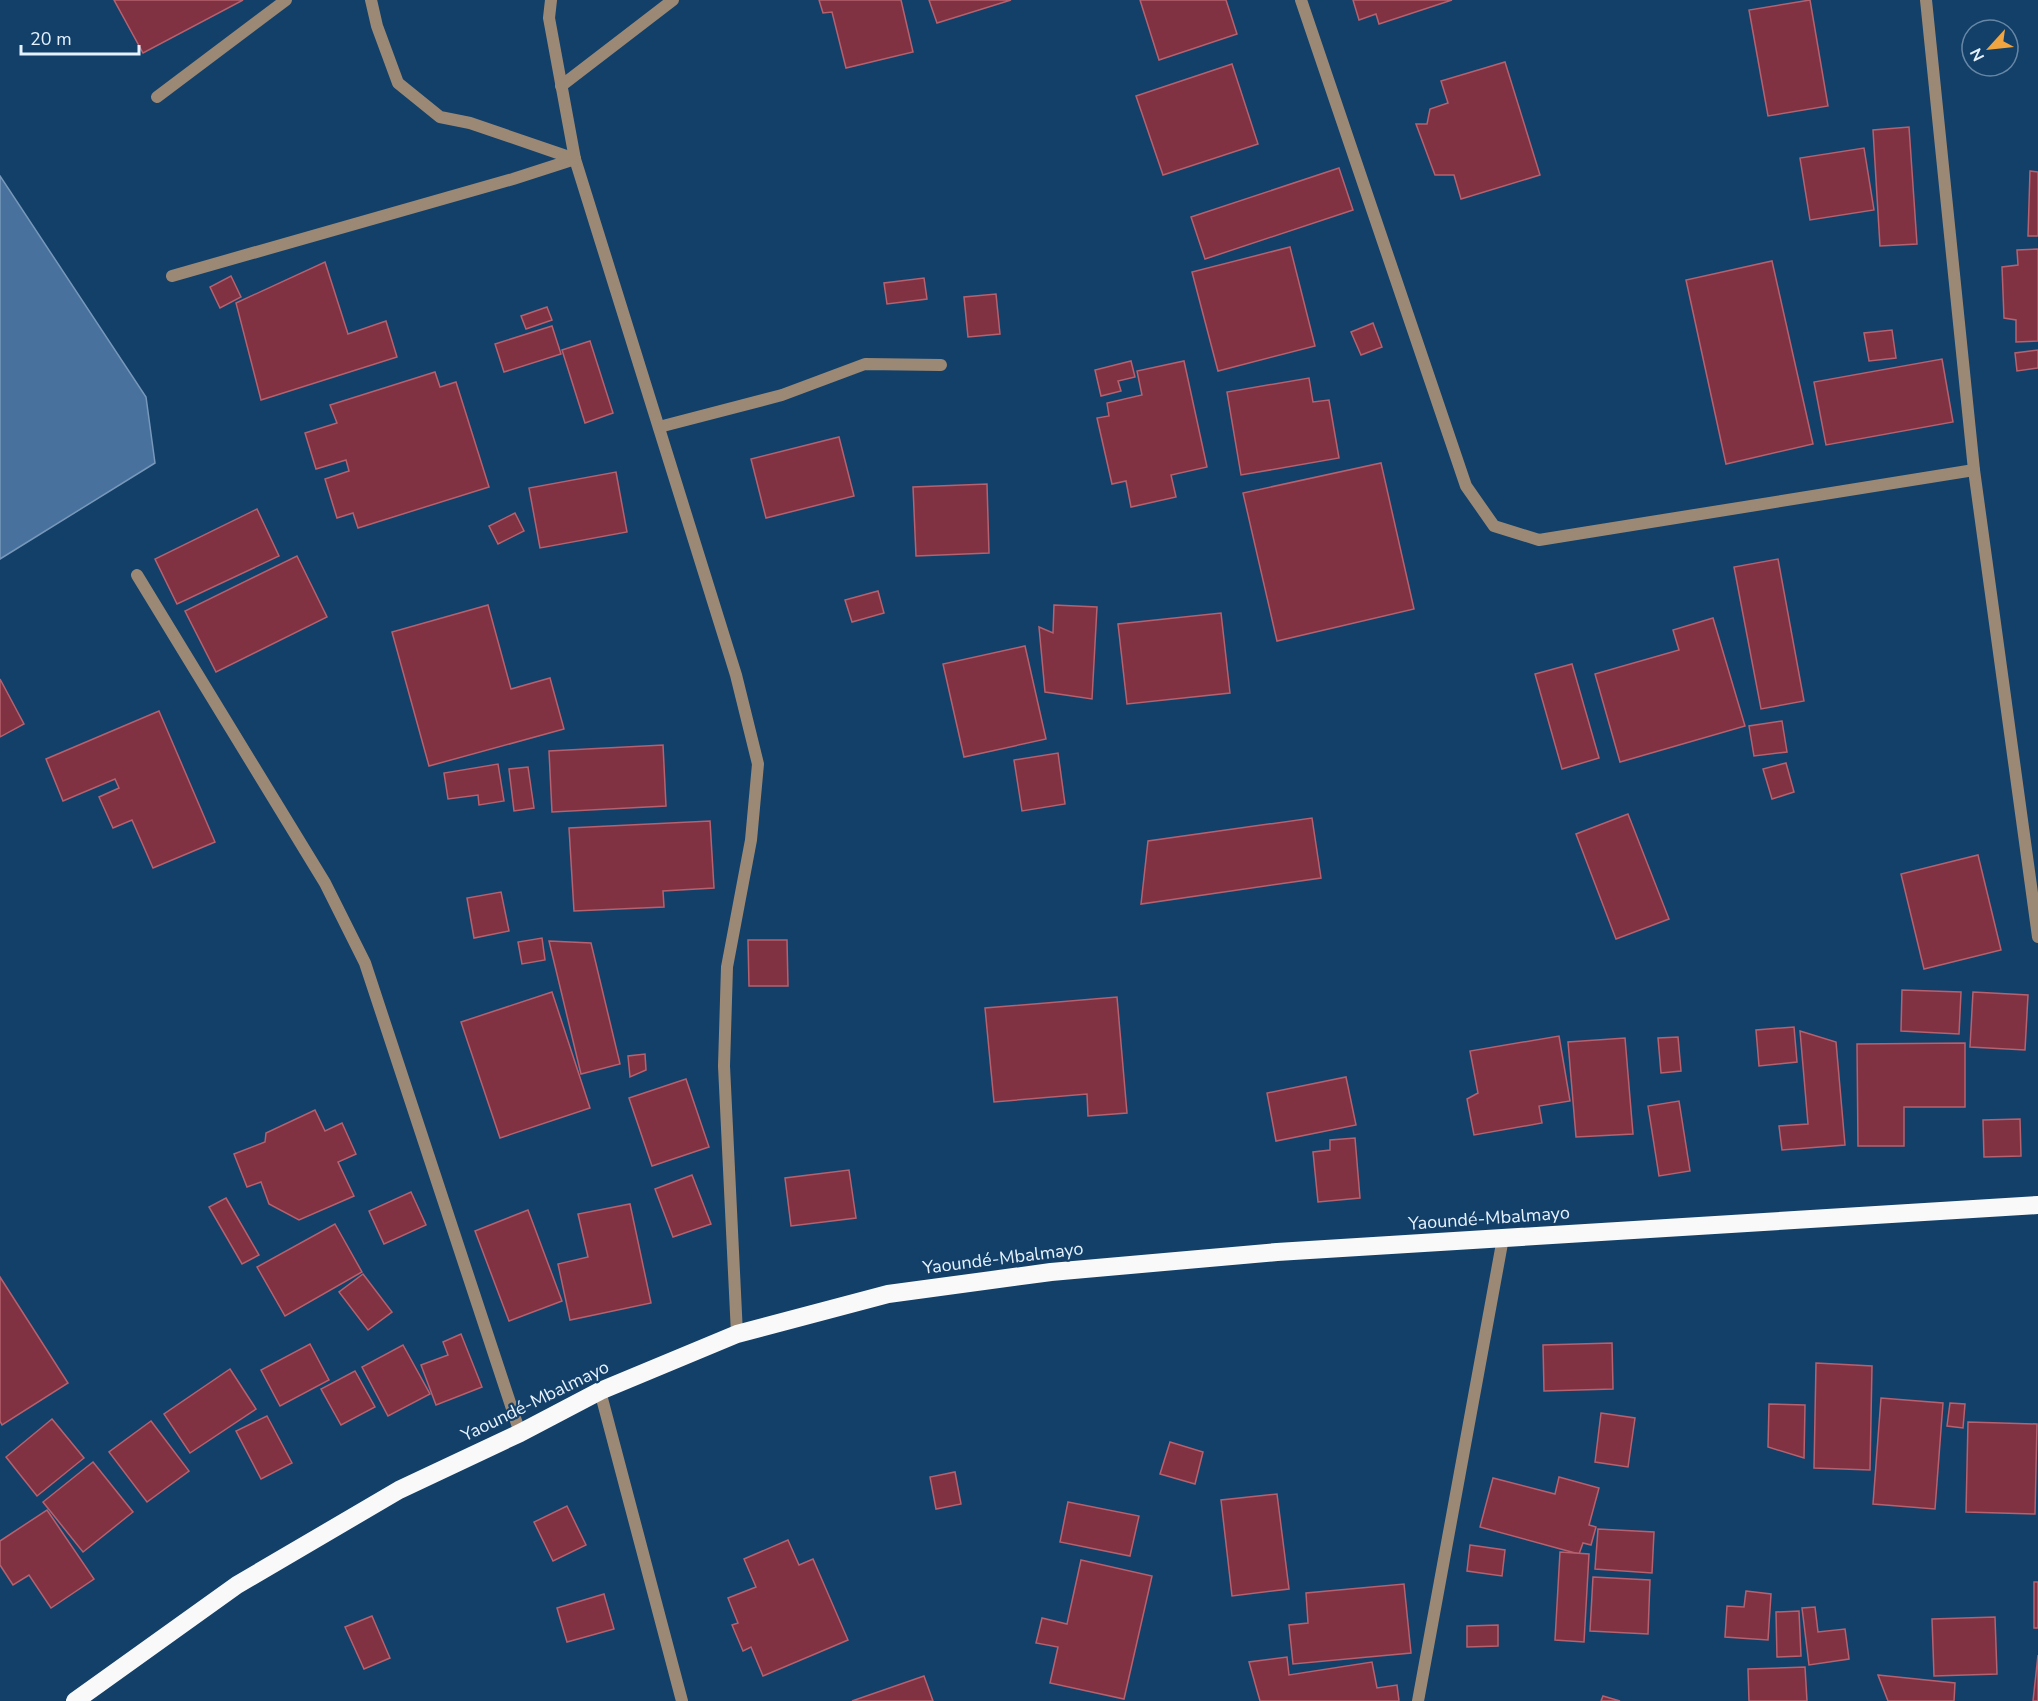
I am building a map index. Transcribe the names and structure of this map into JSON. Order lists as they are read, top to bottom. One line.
{"streets":{"highway":["Yaoundé-Mbalmayo"]},"scale_bar":"20 m","north":"bottom left"}
